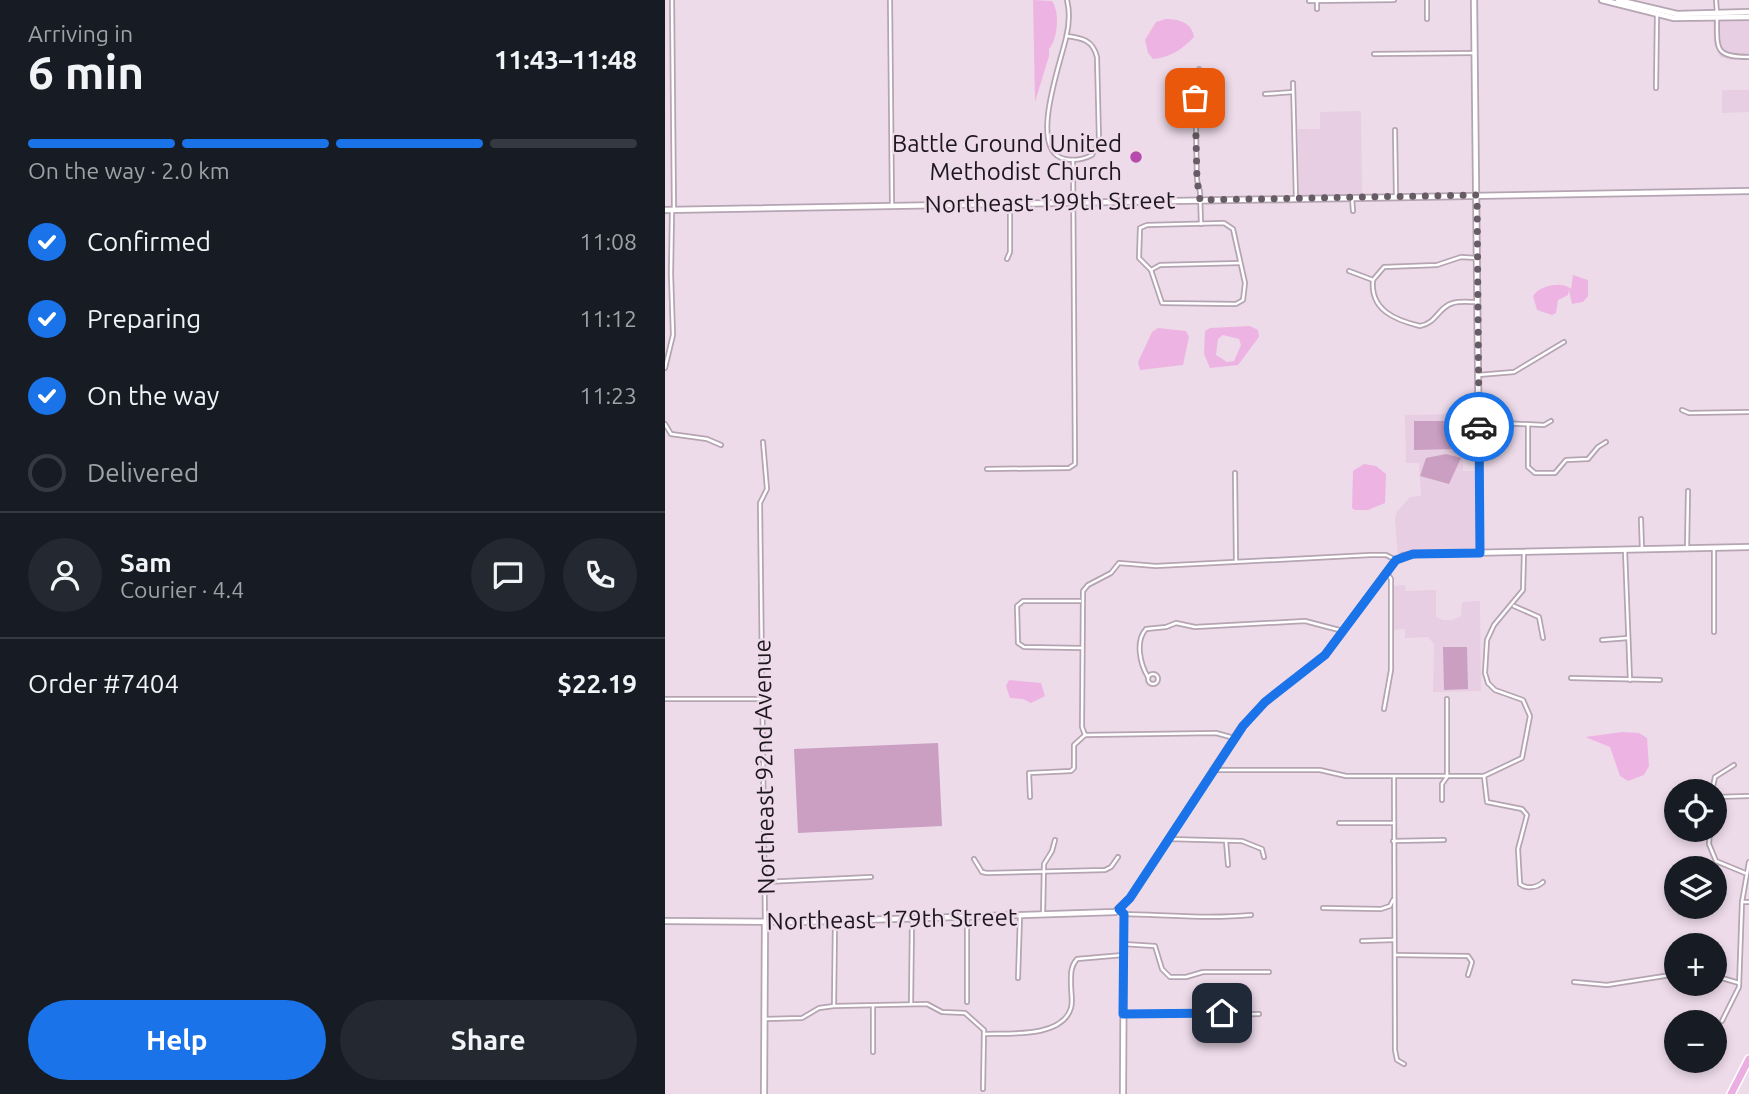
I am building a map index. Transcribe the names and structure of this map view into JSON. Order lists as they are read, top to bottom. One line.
{"streets":{"street":["Northeast 199th Street","Northeast 92nd Avenue","Northeast 179th Street"]},"crossings":[["Northeast 92nd Avenue","Northeast 179th Street"]],"places":["Battle Ground United Methodist Church"],"page":{"heading":["6 min","Arriving in","11:43–11:48"],"panel":["Sam","Courier · 4.4","Order #7404","$22.19"],"bar":"On the way · 2.0 km","list":[["Confirmed","11:08"],["Preparing","11:12"],["On the way","11:23"],"Delivered"],"map_buttons":["+","−"],"buttons":["Help","Share"]}}
